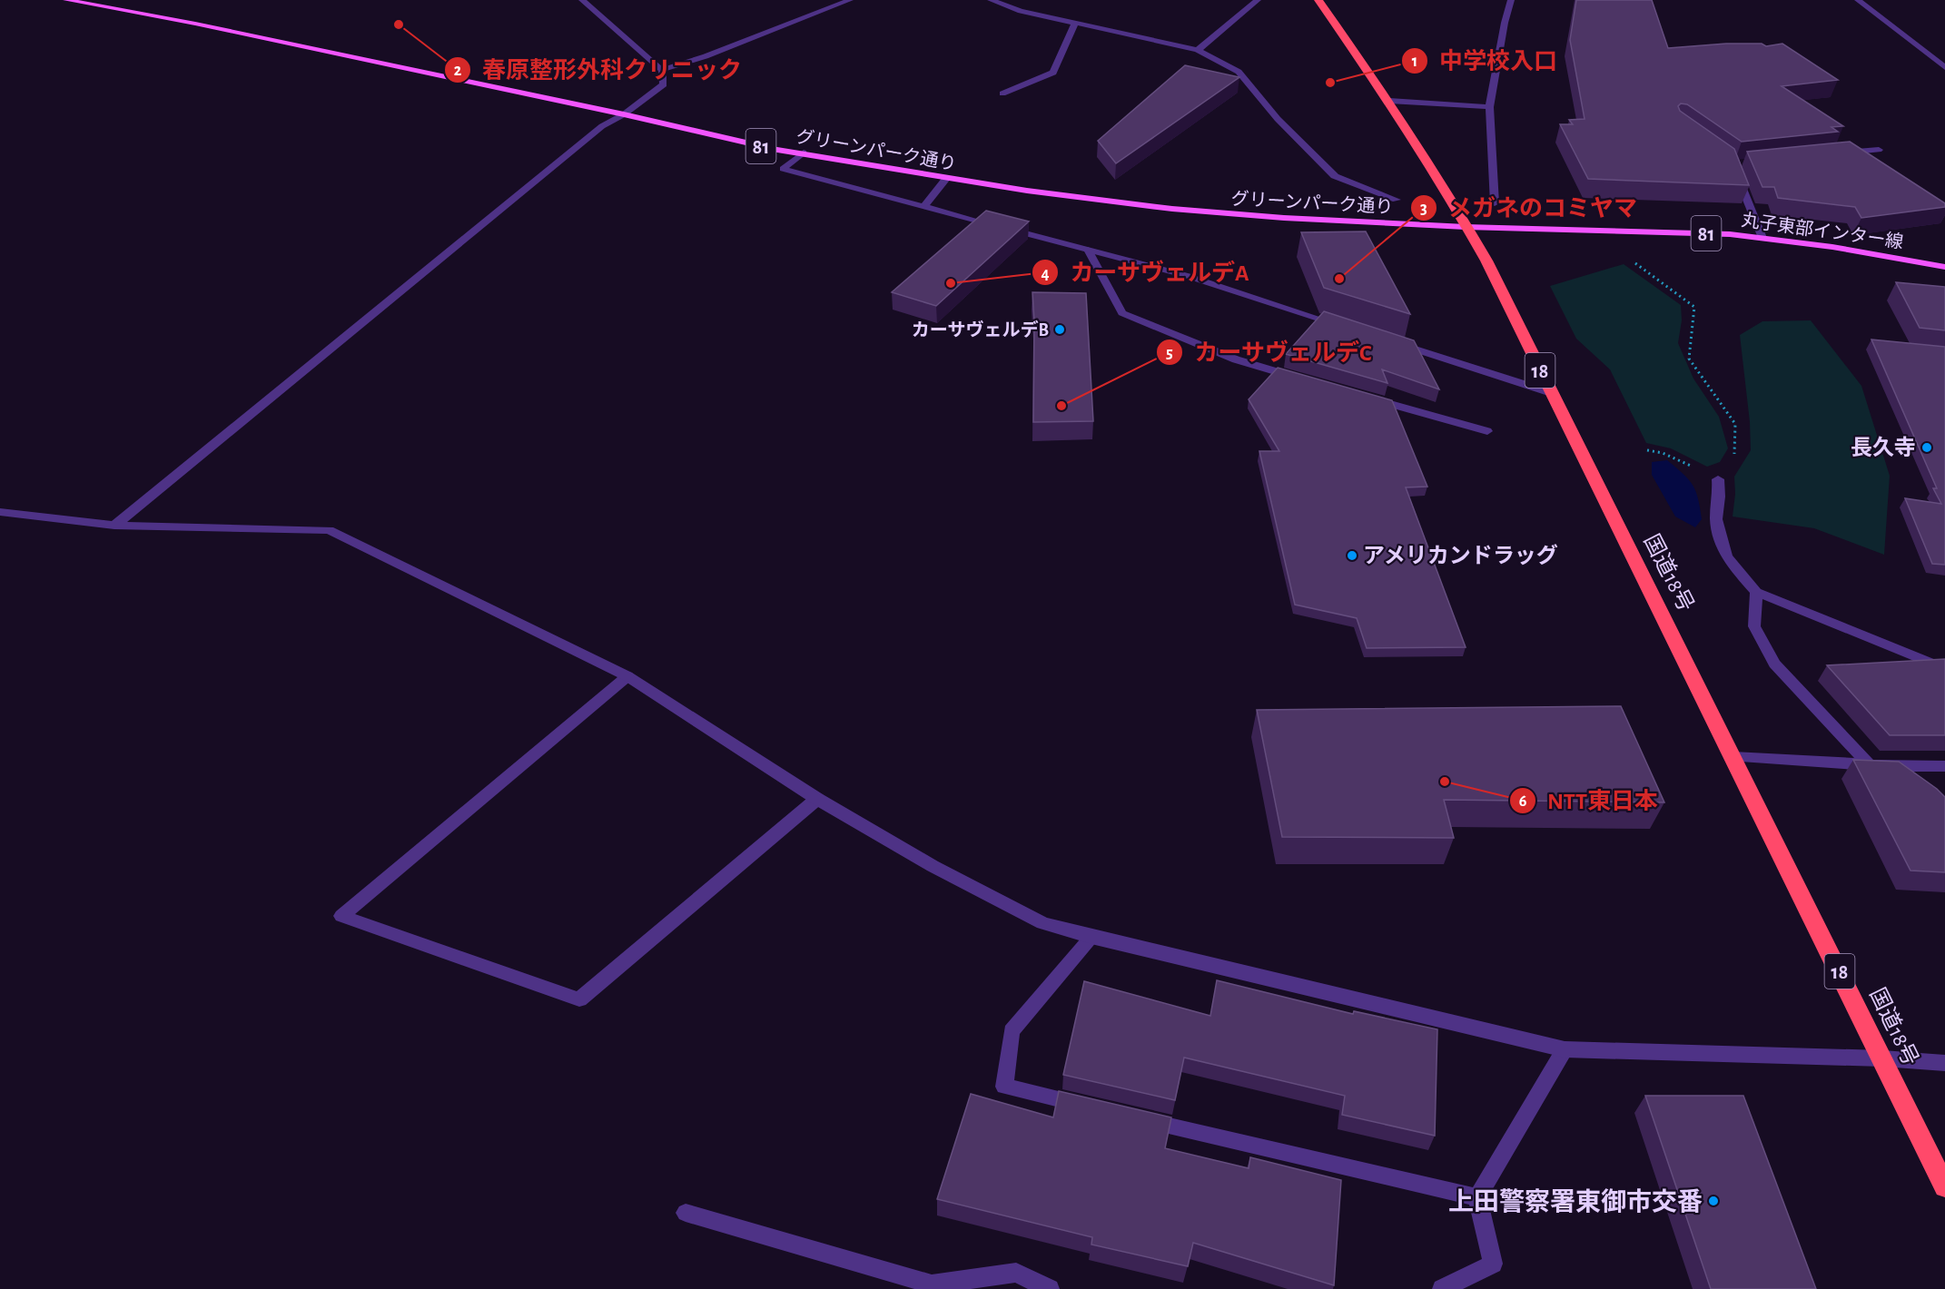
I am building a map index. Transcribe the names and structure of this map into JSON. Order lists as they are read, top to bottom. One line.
{"streets":{"highway":["18","国道18号"],"main road":["81","グリーンパーク通り","丸子東部インター線"]},"crossings":[["グリーンパーク通り","丸子東部インター線"],["グリーンパーク通り","国道18号"],["丸子東部インター線","国道18号"]],"places":["春原整形外科クリニック","中学校入口","メガネのコミヤマ","カーサヴェルデA","カーサヴェルデB","カーサヴェルデC","長久寺","アメリカンドラッグ","NTT東日本","上田警察署東御市交番"]}
